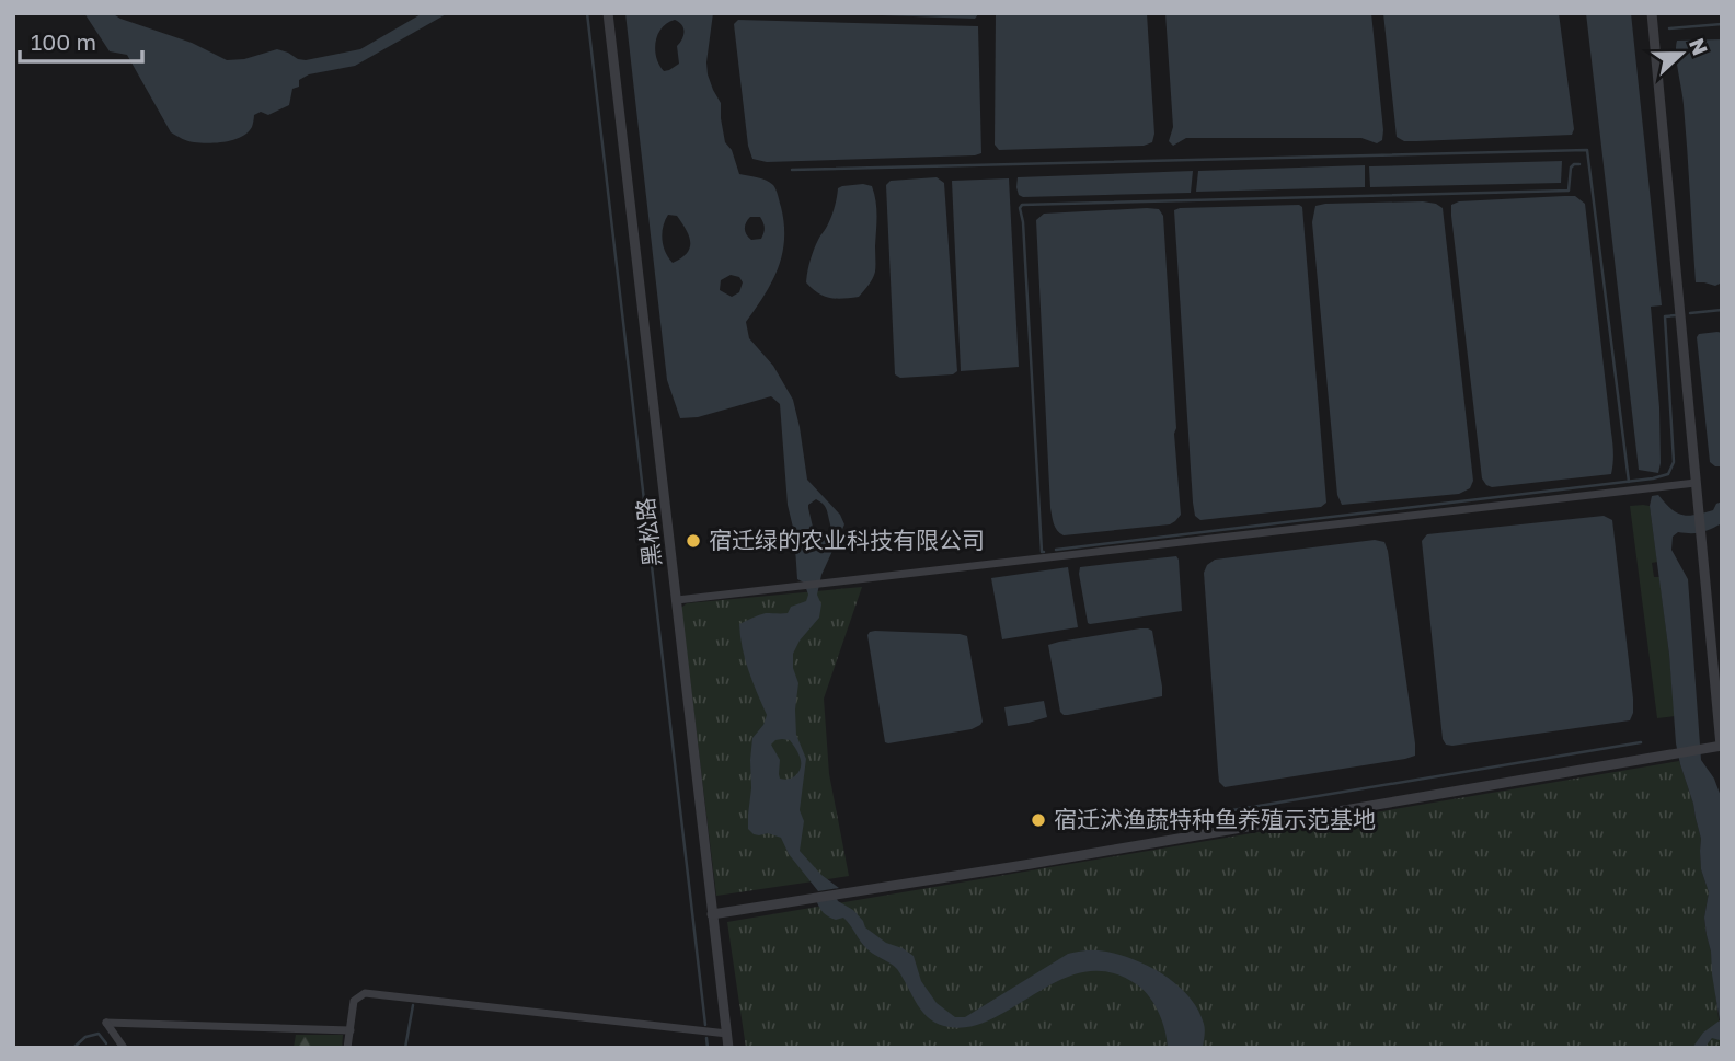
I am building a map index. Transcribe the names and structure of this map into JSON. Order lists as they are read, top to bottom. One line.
{"streets":{"street":["黑松路"]},"places":["宿迁绿的农业科技有限公司","宿迁沭渔蔬特种鱼养殖示范基地"],"scale_bar":"100 m","north":"right"}
